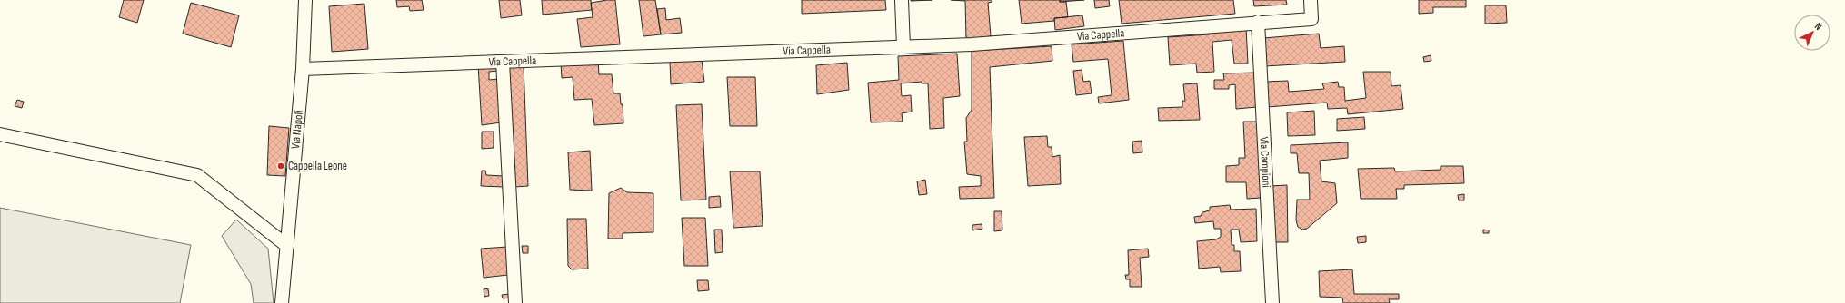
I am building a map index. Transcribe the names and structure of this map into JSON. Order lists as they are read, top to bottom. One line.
{"streets":{"street":["Via Cappella","Via Napoli","Via Campioni"]},"crossings":[["Via Cappella","Via Napoli"],["Via Cappella","Via Campioni"]],"places":["Cappella Leone"],"north":"top right"}
